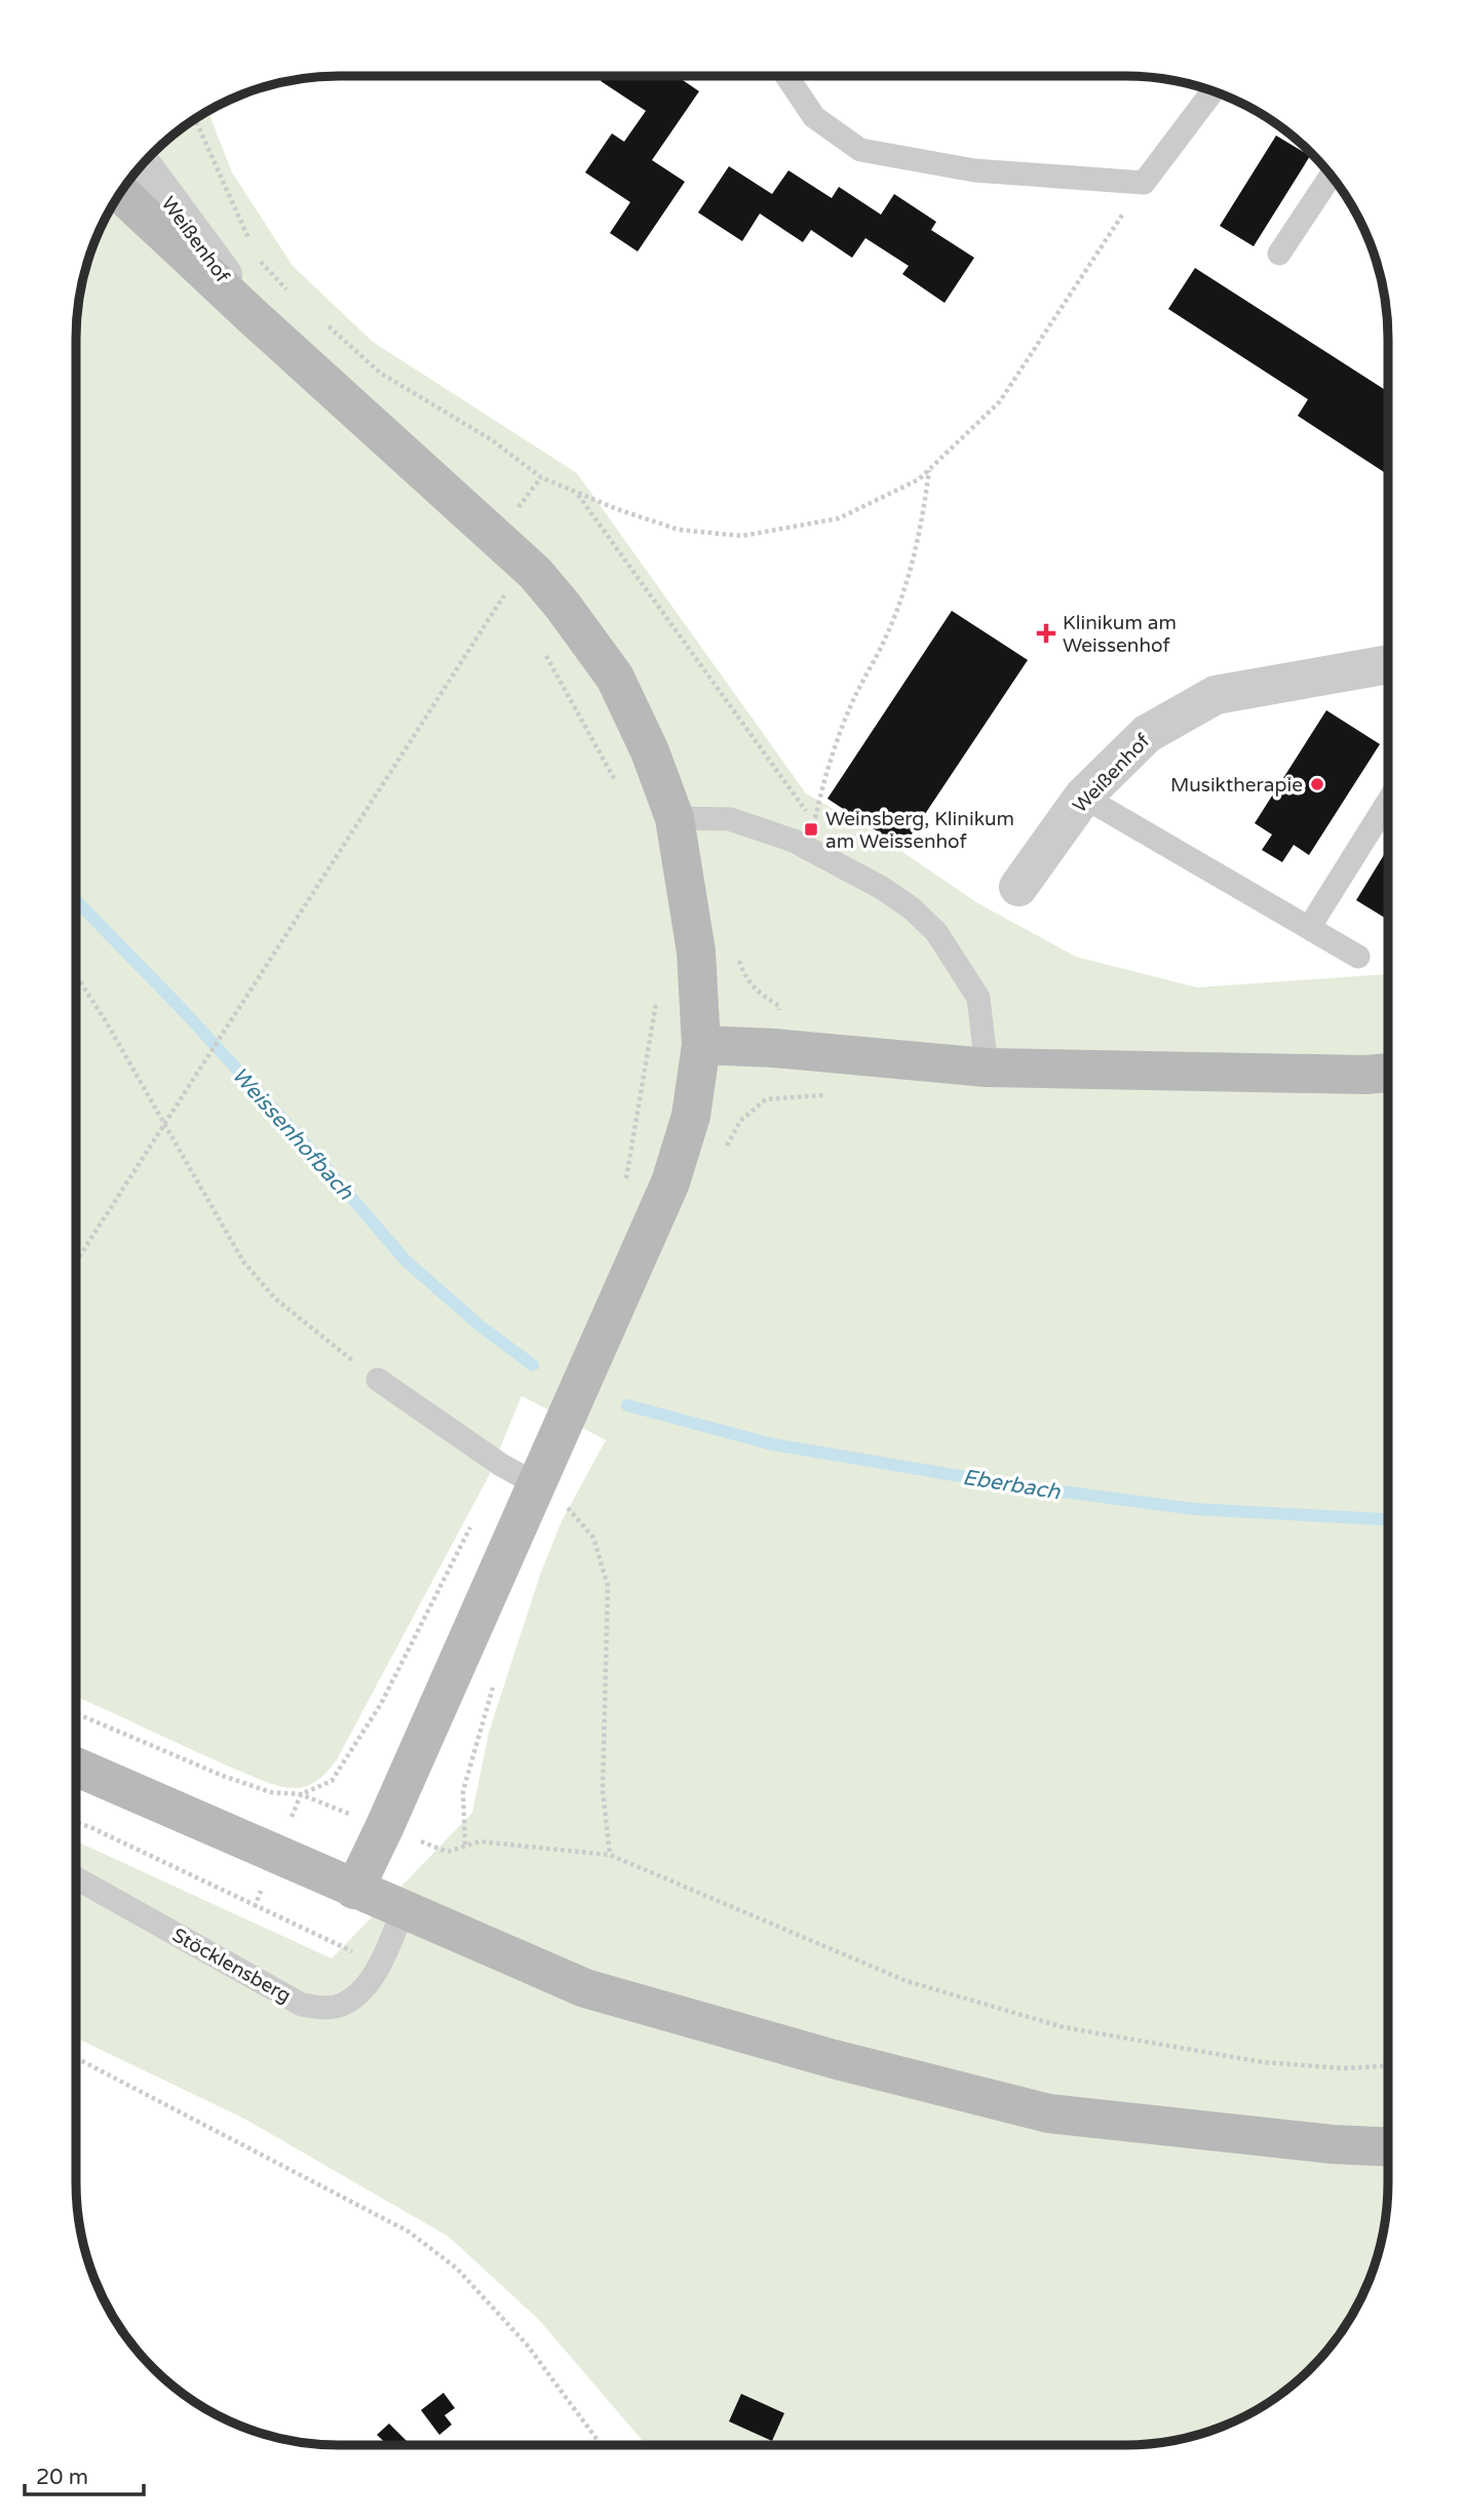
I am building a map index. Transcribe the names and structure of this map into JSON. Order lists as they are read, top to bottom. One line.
{"streets":{"street":["Weißenhof"],"lane":["Stöcklensberg"]},"water":["Weissenhofbach","Eberbach"],"places":{"health":["Klinikum am Weissenhof"],"other":["Musiktherapie"],"transit":["Weinsberg, Klinikum am Weissenhof"]},"scale_bar":"20 m"}
